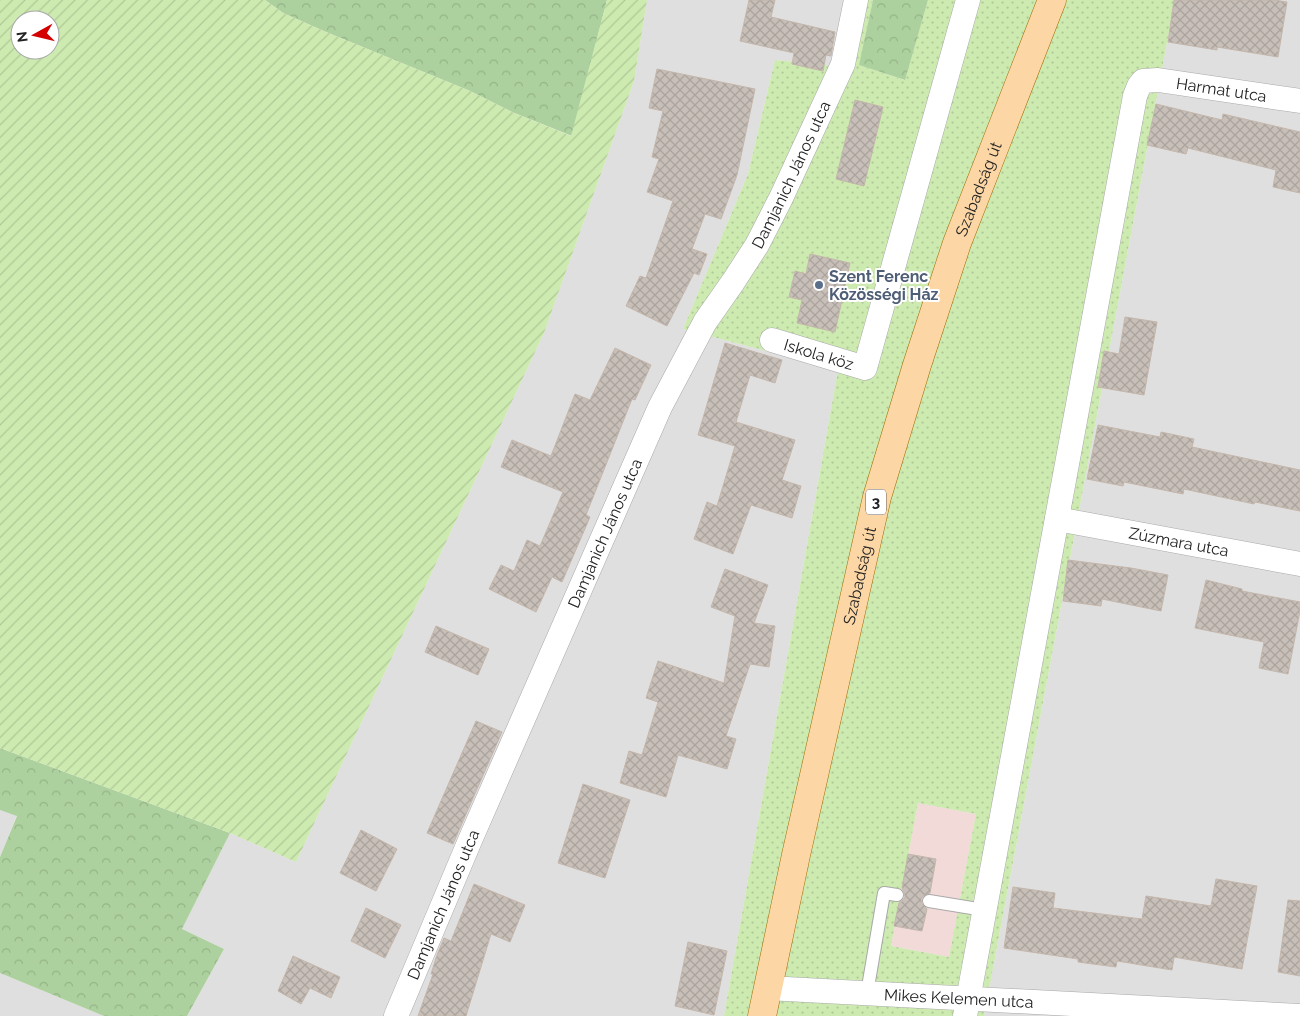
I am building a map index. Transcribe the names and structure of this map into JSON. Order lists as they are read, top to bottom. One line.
{"streets":{"main road":["Szabadság út","3"],"street":["Harmat utca","Damjanich János utca","Iskola köz","Zúzmara utca","Mikes Kelemen utca"]},"crossings":[["Harmat utca","Zúzmara utca"],["Szabadság út","Mikes Kelemen utca"]],"places":["Szent Ferenc Közösségi Ház"],"north":"left"}
